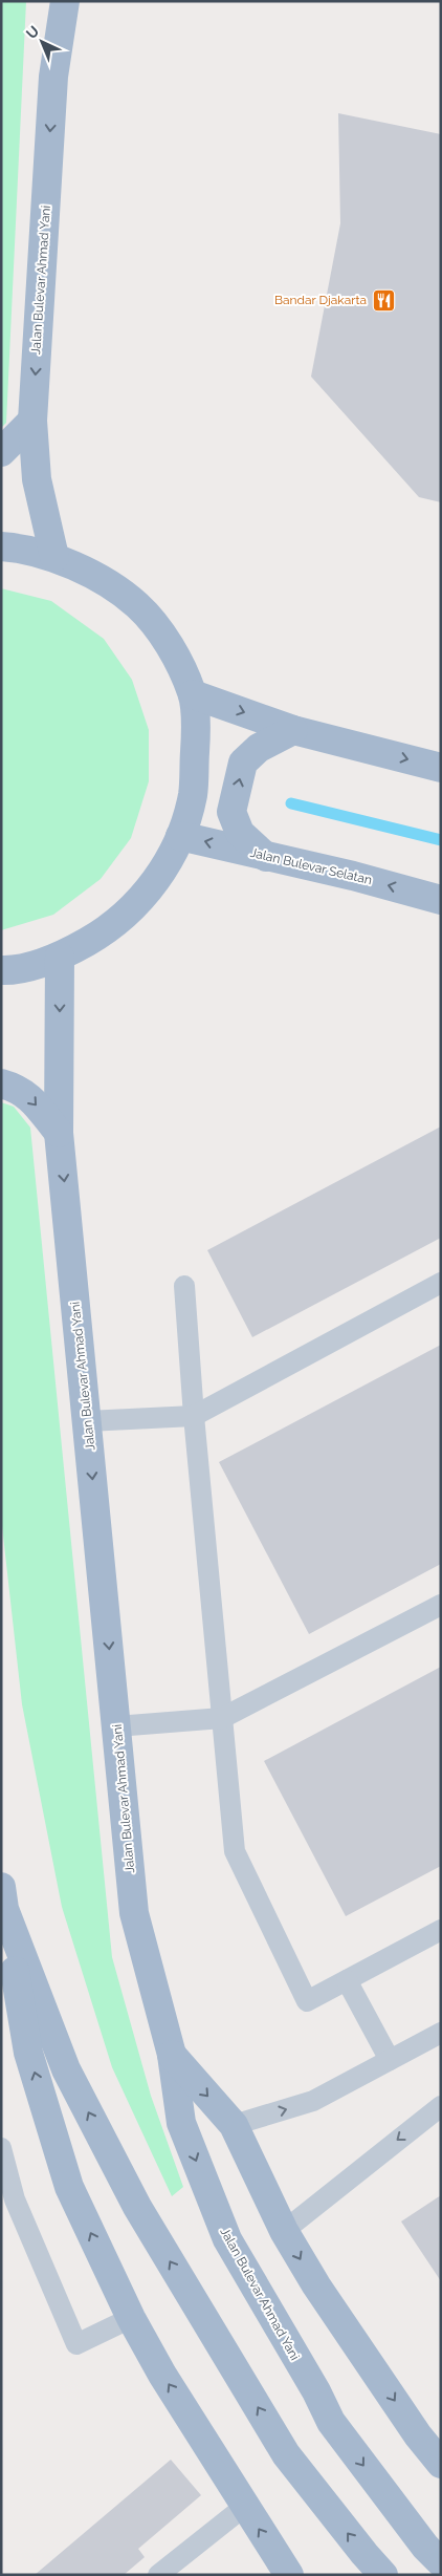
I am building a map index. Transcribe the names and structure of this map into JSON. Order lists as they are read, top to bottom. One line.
{"streets":{"main road":["Jalan Bulevar Ahmad Yani","Jalan Bulevar Selatan"]},"places":{"restaurant":["Bandar Djakarta"]},"north":"top left"}
